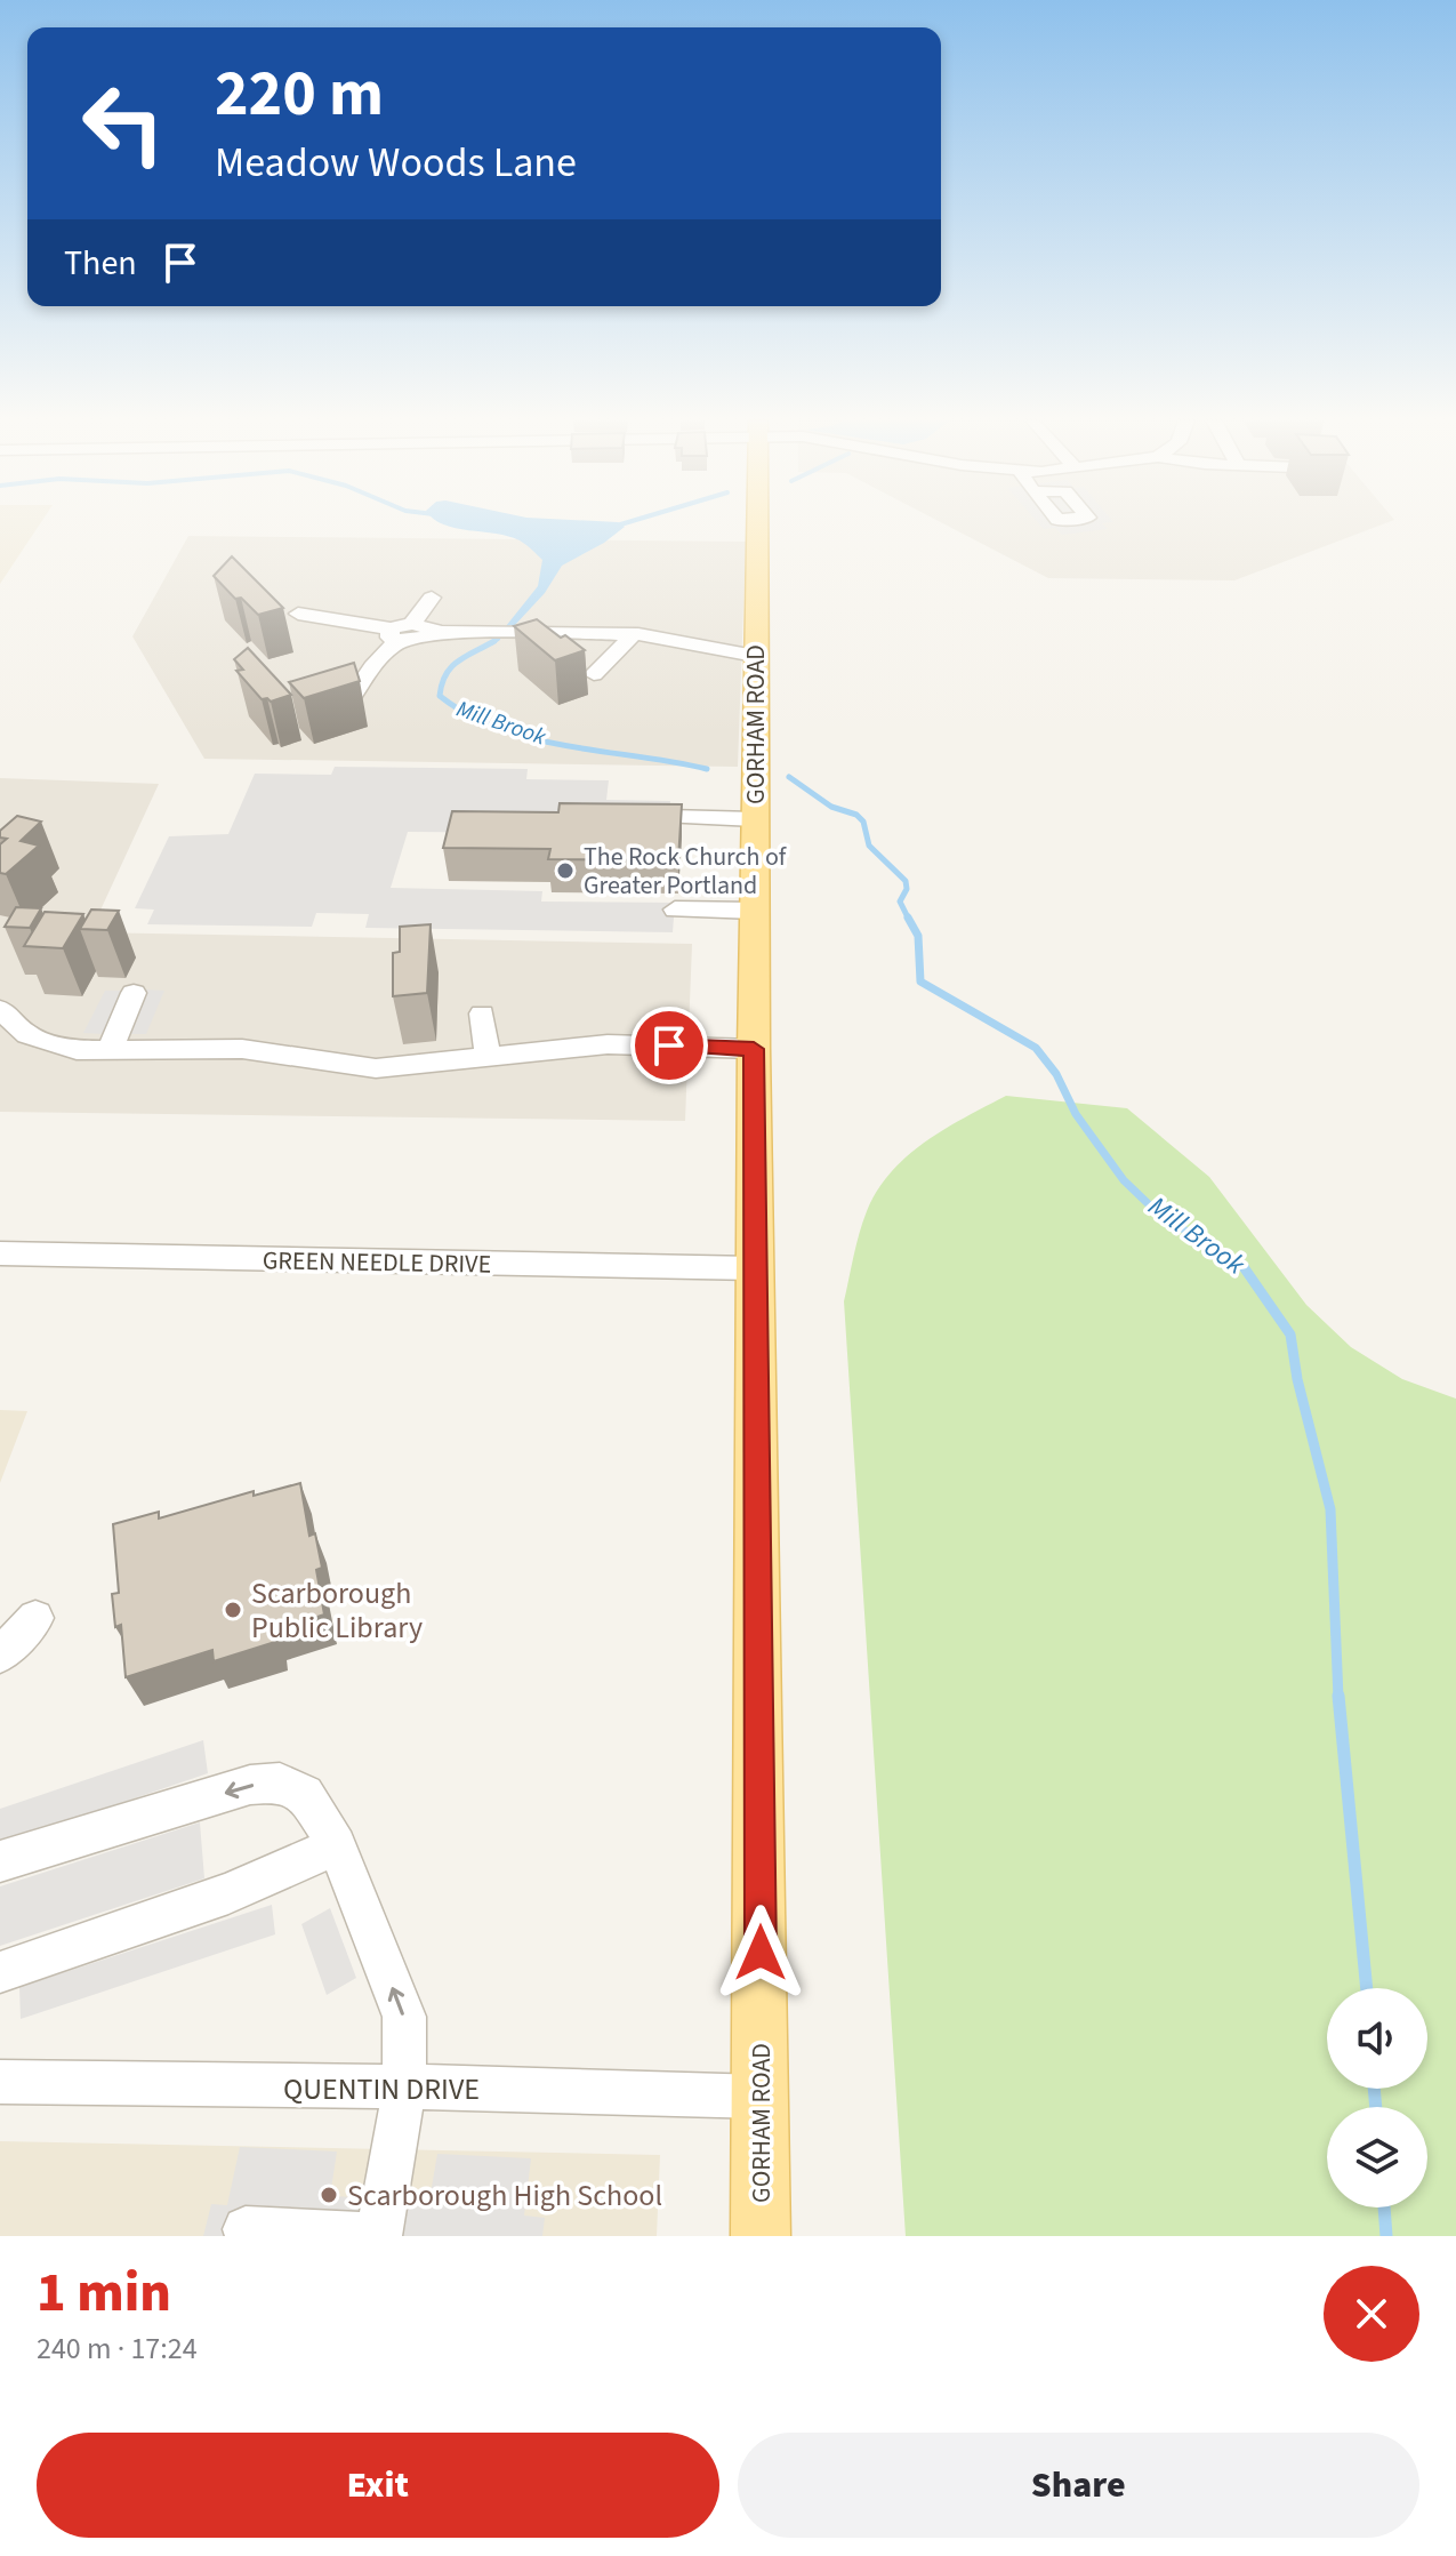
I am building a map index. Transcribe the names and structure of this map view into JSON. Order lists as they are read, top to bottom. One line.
{"streets":{"main road":["GORHAM ROAD"],"street":["GREEN NEEDLE DRIVE","QUENTIN DRIVE"]},"crossings":[["GORHAM ROAD","GREEN NEEDLE DRIVE"],["GORHAM ROAD","QUENTIN DRIVE"]],"water":["Mill Brook"],"places":["The Rock Church of Greater Portland","Scarborough Public Library","Scarborough High School"],"page":{"turn":["220 m","Meadow Woods Lane"],"then":"Then","heading":["1 min","240 m · 17:24"],"buttons":["Exit","Share"]}}
